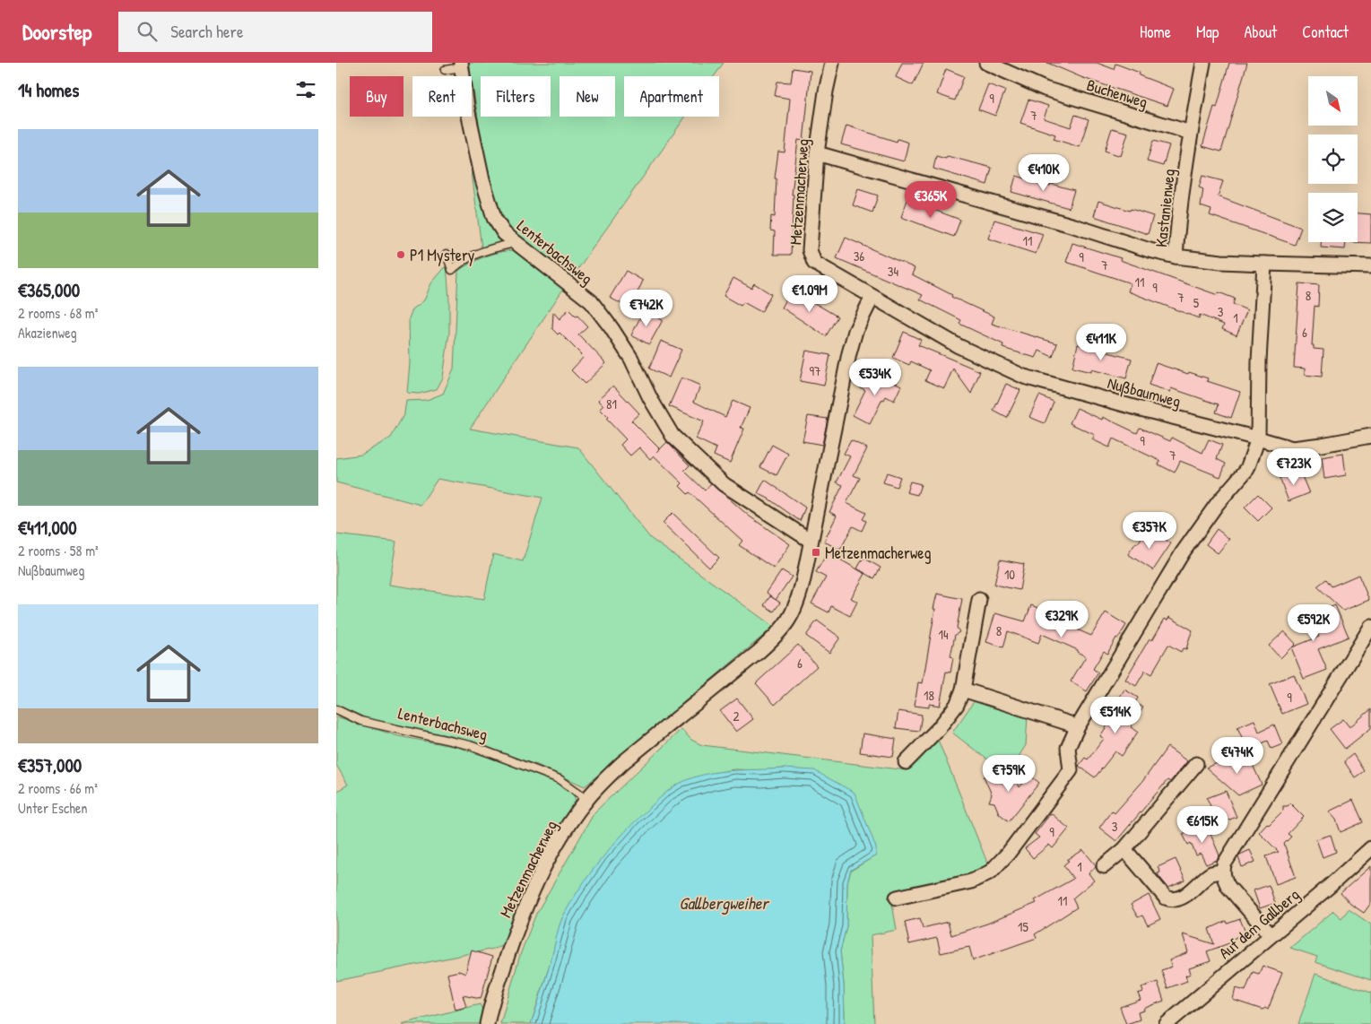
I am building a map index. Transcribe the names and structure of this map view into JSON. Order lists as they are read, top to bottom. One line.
{"streets":{"street":["Buchenweg","Metzenmacherweg","Kastanienweg","Lenterbachsweg","Nußbaumweg","Auf dem Gallberg"]},"crossings":[["Buchenweg","Kastanienweg"],["Metzenmacherweg","Lenterbachsweg"],["Metzenmacherweg","Nußbaumweg"]],"water":["Gallbergweiher"],"places":{"other":["P1 Mystery"],"transit":["Metzenmacherweg"]},"house_numbers":["9","7","11","36","9","7","34","11","9","8","7","5","3","1","6","97","81","9","7","10","8","14","6","18","9","2","3","9","1","11","15"],"north":"bottom right","page":{"header":"Doorstep","search":"Search here","nav":["Home","Map","About","Contact"],"heading":"14 homes","chip":["Buy","Rent","Filters","New","Apartment"],"list":[{"name":"€365,000","note":"2 rooms · 68 m² · Akazienweg"},{"name":"€411,000","note":"2 rooms · 58 m² · Nußbaumweg"},{"name":"€357,000","note":"2 rooms · 66 m² · Unter Eschen"}],"price":["€410K","€365K","€1.09M","€742K","€411K","€534K","€723K","€357K","€329K","€592K","€514K","€474K","€759K","€615K"]}}
